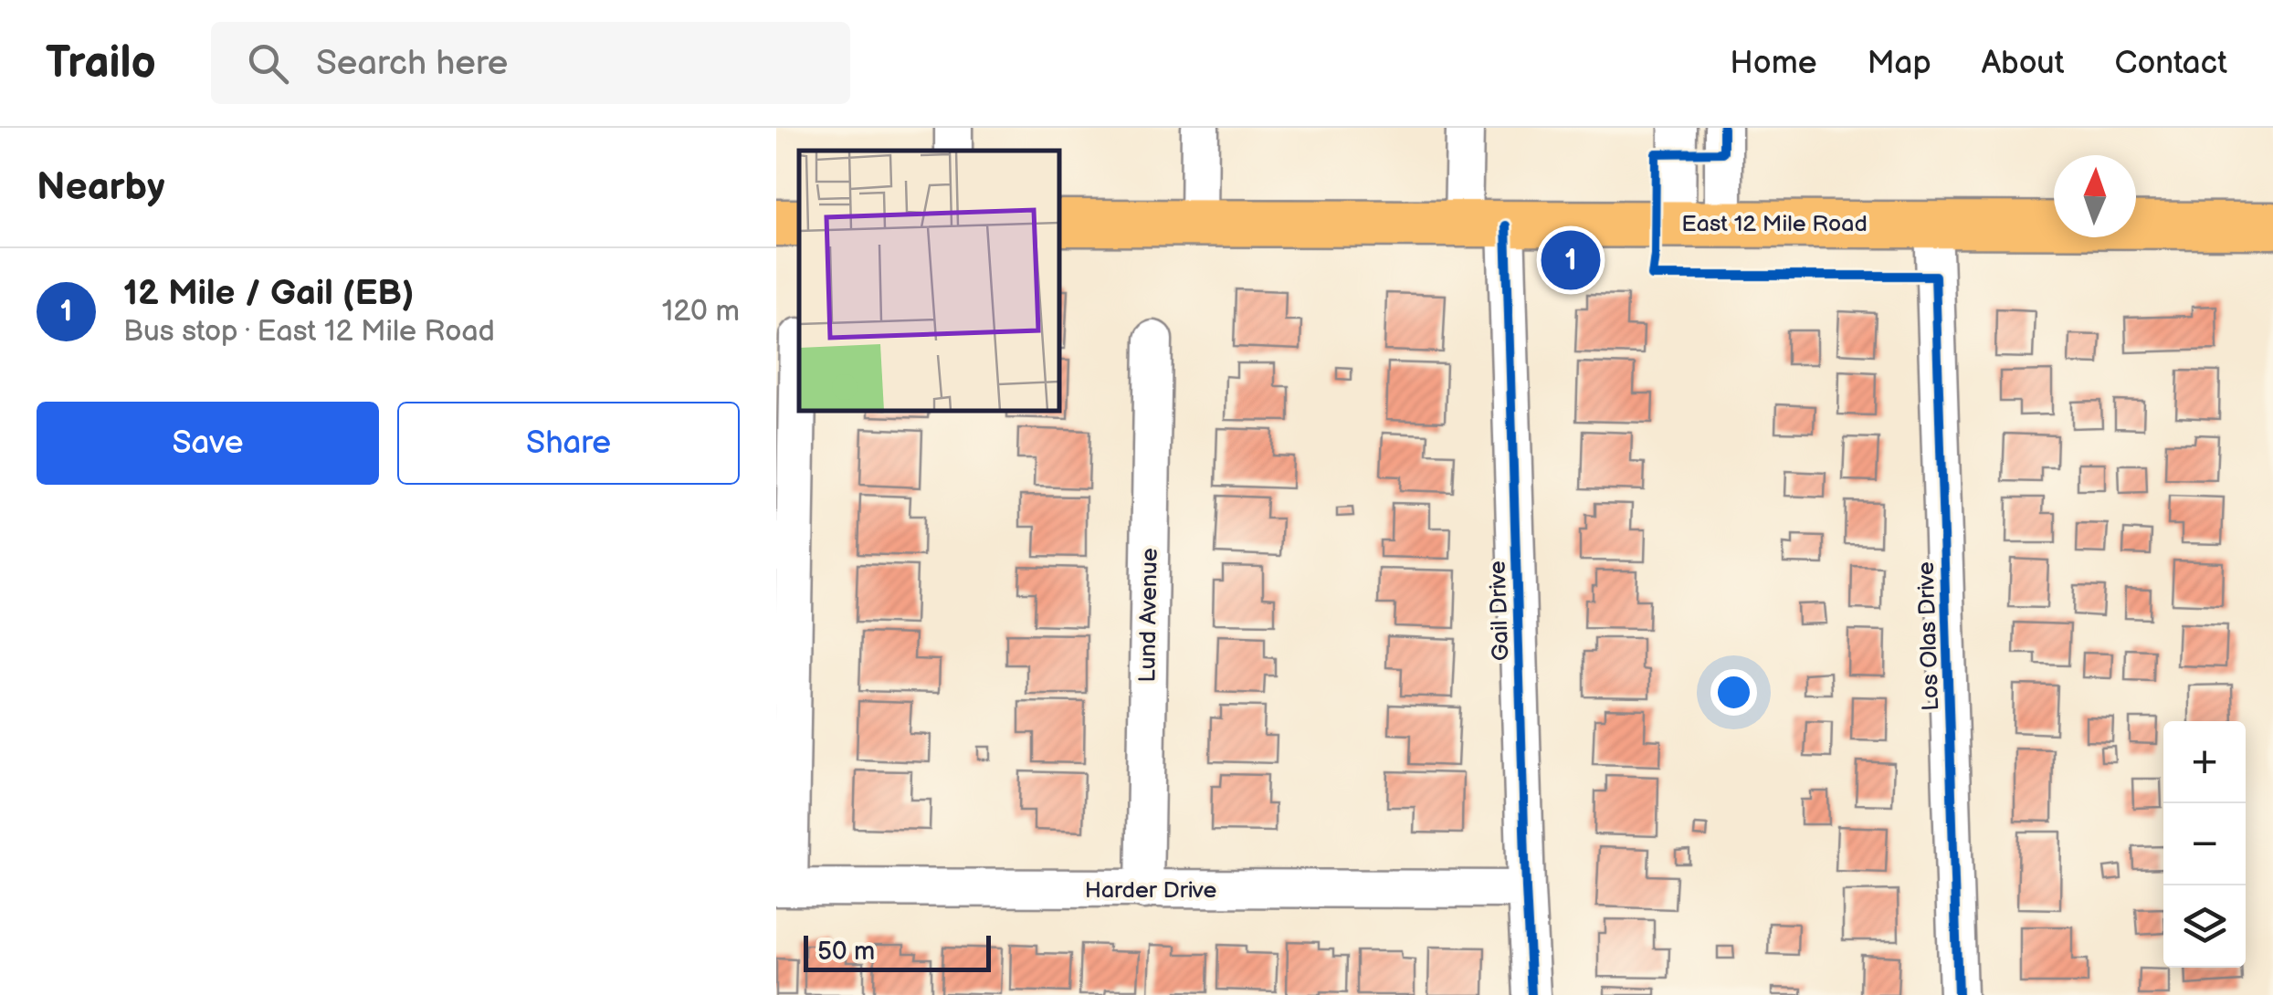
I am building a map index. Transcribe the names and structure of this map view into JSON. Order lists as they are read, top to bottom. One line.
{"streets":{"main road":["East 12 Mile Road"],"street":["Gail Drive","Lund Avenue","Los Olas Drive","Harder Drive"]},"crossings":[["East 12 Mile Road","Gail Drive"],["East 12 Mile Road","Los Olas Drive"],["Gail Drive","Harder Drive"],["Lund Avenue","Harder Drive"]],"scale_bar":"50 m","north":"top","page":{"header":"Trailo","search":"Search here","nav":["Home","Map","About","Contact"],"heading":"Nearby","pins":"1","list":[{"mark":"1","name":"12 Mile / Gail (EB)","note":"Bus stop · East 12 Mile Road","value":"120 m"}],"buttons":["Save","Share"],"map_buttons":["+","−"],"scale":"50 m"}}
